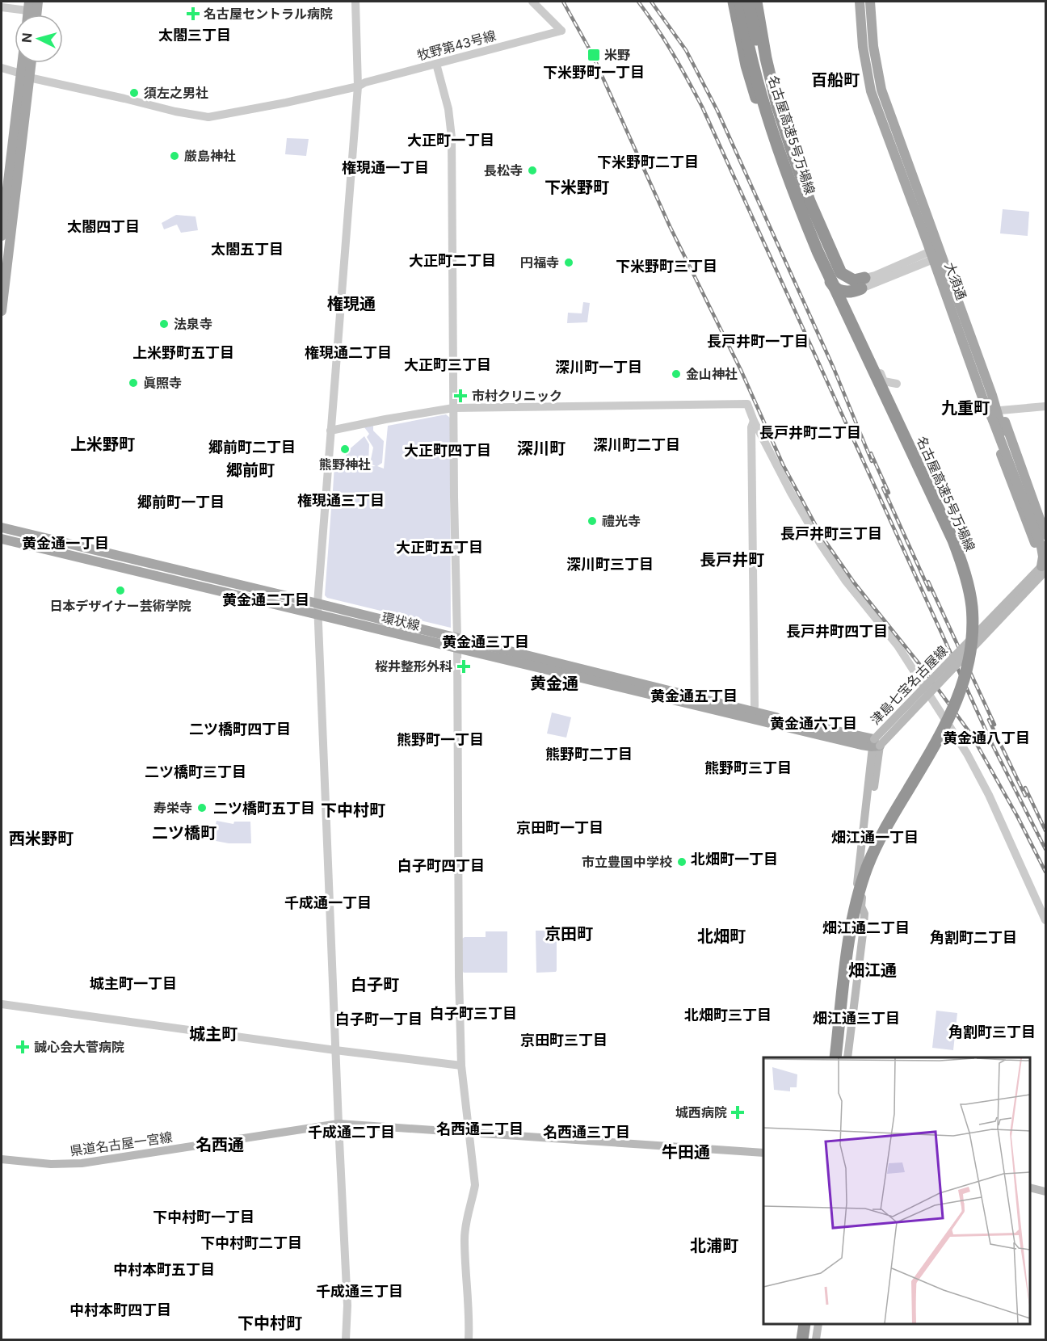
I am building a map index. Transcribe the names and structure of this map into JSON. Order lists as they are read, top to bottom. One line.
{"streets":{"highway":["名古屋高速5号万場線"],"main road":["大須通","環状線","津島七宝名古屋線","県道名古屋一宮線"],"street":["牧野第43号線"]},"crossings":[["大須通","津島七宝名古屋線"],["環状線","津島七宝名古屋線"]],"districts":["太閤三丁目","下米野町一丁目","百船町","大正町一丁目","下米野町二丁目","権現通一丁目","下米野町","太閤四丁目","太閤五丁目","大正町二丁目","下米野町三丁目","権現通","長戸井町一丁目","上米野町五丁目","権現通二丁目","大正町三丁目","深川町一丁目","九重町","長戸井町二丁目","上米野町","深川町二丁目","郷前町二丁目","深川町","大正町四丁目","郷前町","権現通三丁目","郷前町一丁目","長戸井町三丁目","黄金通一丁目","大正町五丁目","長戸井町","深川町三丁目","黄金通二丁目","長戸井町四丁目","黄金通三丁目","黄金通","黄金通五丁目","黄金通六丁目","二ツ橋町四丁目","黄金通八丁目","熊野町一丁目","熊野町二丁目","熊野町三丁目","二ツ橋町三丁目","二ツ橋町五丁目","下中村町","京田町一丁目","二ツ橋町","畑江通一丁目","西米野町","北畑町一丁目","白子町四丁目","千成通一丁目","畑江通二丁目","京田町","北畑町","角割町二丁目","畑江通","城主町一丁目","白子町","白子町三丁目","北畑町三丁目","畑江通三丁目","白子町一丁目","角割町三丁目","城主町","京田町三丁目","名西通二丁目","千成通二丁目","名西通三丁目","名西通","牛田通","下中村町一丁目","下中村町二丁目","北浦町","中村本町五丁目","千成通三丁目","中村本町四丁目","下中村町"],"places":{"health":["名古屋セントラル病院","市村クリニック","桜井整形外科","誠心会大菅病院","城西病院"],"transit":["米野"],"other":["須左之男社","厳島神社","長松寺","円福寺","法泉寺","金山神社","眞照寺","熊野神社","禮光寺","日本デザイナー芸術学院","寿栄寺","市立豊国中学校"]},"north":"left"}
